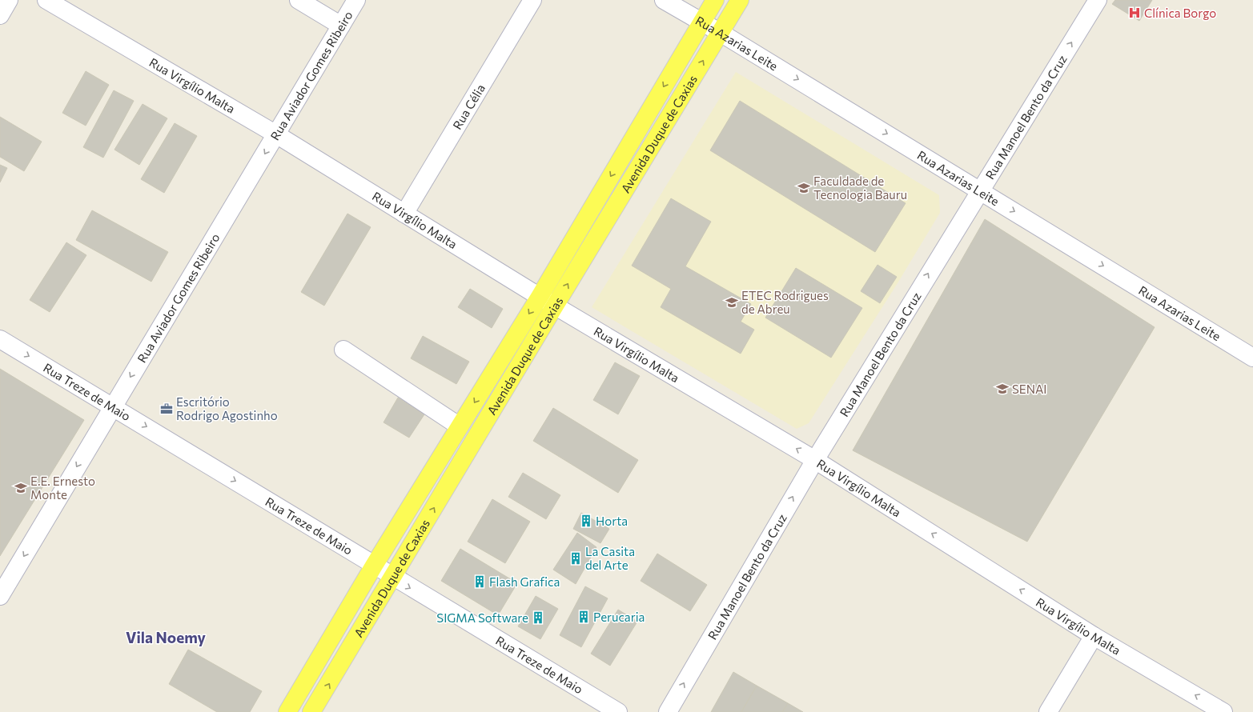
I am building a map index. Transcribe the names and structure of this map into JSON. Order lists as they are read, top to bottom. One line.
{"streets":{"main road":["Avenida Duque de Caxias"],"street":["Rua Azarias Leite","Rua Aviador Gomes Ribeiro","Rua Virgílio Malta","Rua Célia","Rua Manoel Bento da Cruz","Rua Treze de Maio"]},"crossings":[["Rua Azarias Leite","Rua Manoel Bento da Cruz"],["Rua Azarias Leite","Avenida Duque de Caxias"],["Rua Aviador Gomes Ribeiro","Rua Virgílio Malta"],["Rua Aviador Gomes Ribeiro","Rua Treze de Maio"],["Rua Virgílio Malta","Rua Célia"],["Rua Virgílio Malta","Rua Manoel Bento da Cruz"],["Rua Virgílio Malta","Avenida Duque de Caxias"],["Avenida Duque de Caxias","Rua Treze de Maio"]],"one_way":["Rua Azarias Leite","Rua Aviador Gomes Ribeiro","Rua Virgílio Malta","Rua Manoel Bento da Cruz","Rua Treze de Maio"],"districts":["Vila Noemy"],"places":{"hospital":["Clínica Borgo"],"school or university":["Faculdade de Tecnologia Bauru","ETEC Rodrigues de Abreu","SENAI","E.E. Ernesto Monte"],"office":["Escritório Rodrigo Agostinho"],"building":["Horta","La Casita del Arte","Flash Grafica","Perucaria","SIGMA Software"]}}
